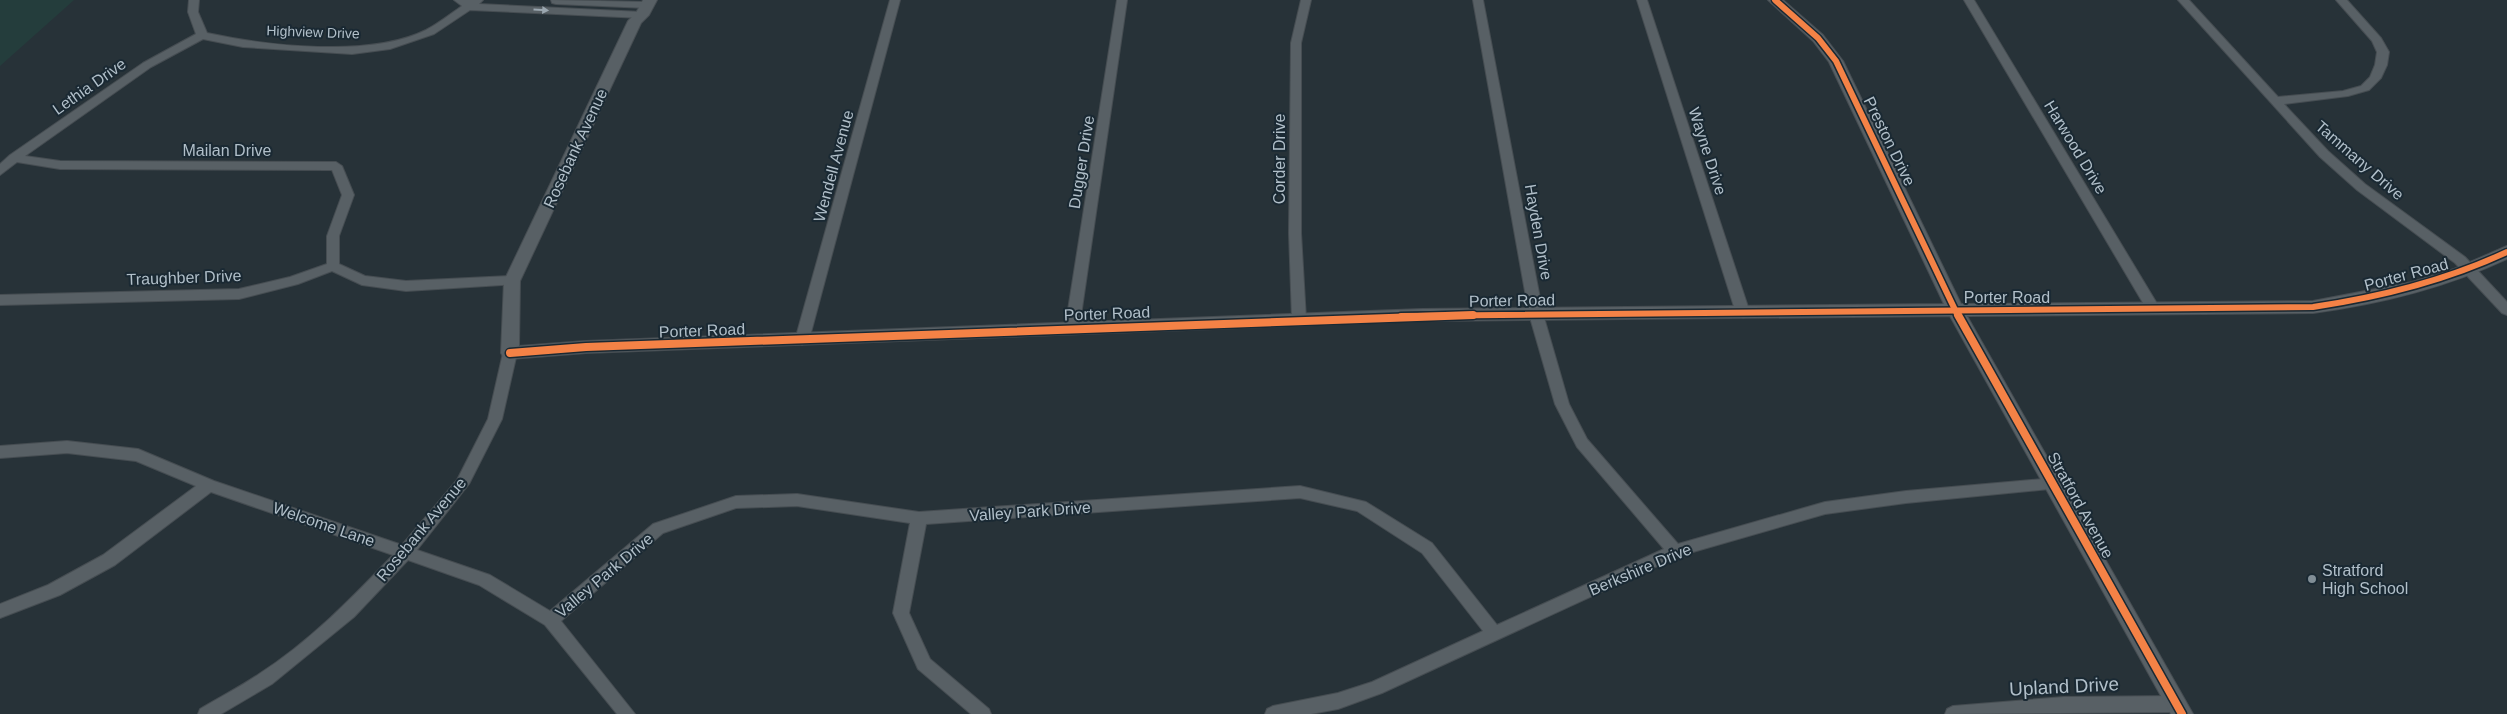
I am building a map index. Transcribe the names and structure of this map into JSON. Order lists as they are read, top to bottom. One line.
{"streets":{"street":["Highview Drive","Lethia Drive","Preston Drive","Harwood Drive","Rosebank Avenue","Mailan Drive","Wayne Drive","Corder Drive","Tammany Drive","Dugger Drive","Wendell Avenue","Hayden Drive","Porter Road","Traughber Drive","Stratford Avenue","Valley Park Drive","Welcome Lane","Berkshire Drive","Upland Drive"]},"crossings":[["Highview Drive","Lethia Drive"],["Lethia Drive","Mailan Drive"],["Preston Drive","Porter Road"],["Preston Drive","Stratford Avenue"],["Harwood Drive","Porter Road"],["Rosebank Avenue","Porter Road"],["Rosebank Avenue","Welcome Lane"],["Mailan Drive","Traughber Drive"],["Wayne Drive","Porter Road"],["Corder Drive","Porter Road"],["Tammany Drive","Porter Road"],["Dugger Drive","Porter Road"],["Wendell Avenue","Porter Road"],["Hayden Drive","Porter Road"],["Hayden Drive","Berkshire Drive"],["Porter Road","Stratford Avenue"],["Stratford Avenue","Berkshire Drive"],["Stratford Avenue","Upland Drive"],["Valley Park Drive","Welcome Lane"],["Valley Park Drive","Berkshire Drive"]],"places":["Stratford High School"]}
